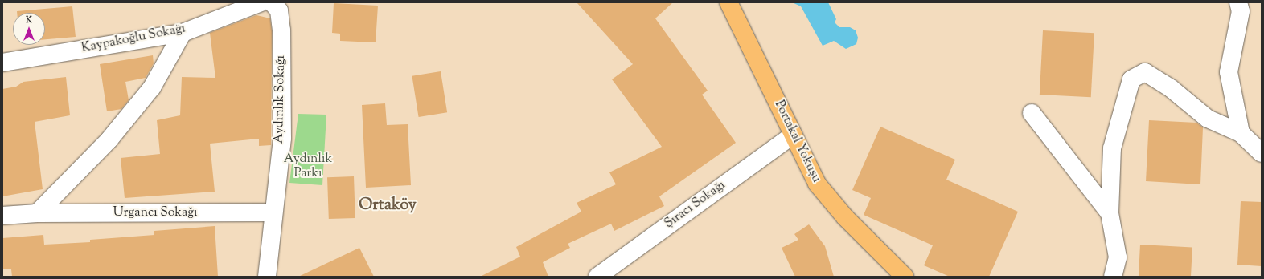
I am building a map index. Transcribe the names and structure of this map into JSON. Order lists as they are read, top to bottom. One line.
{"streets":{"main road":["Portakal Yokuşu"],"street":["Kaypakoğlu Sokağı","Aydınlık Sokağı","Şıracı Sokağı","Urgancı Sokağı"]},"crossings":[["Aydınlık Sokağı","Urgancı Sokağı"],["Portakal Yokuşu","Şıracı Sokağı"]],"districts":["Ortaköy"],"parks":["Aydınlık Parkı"],"north":"top"}
